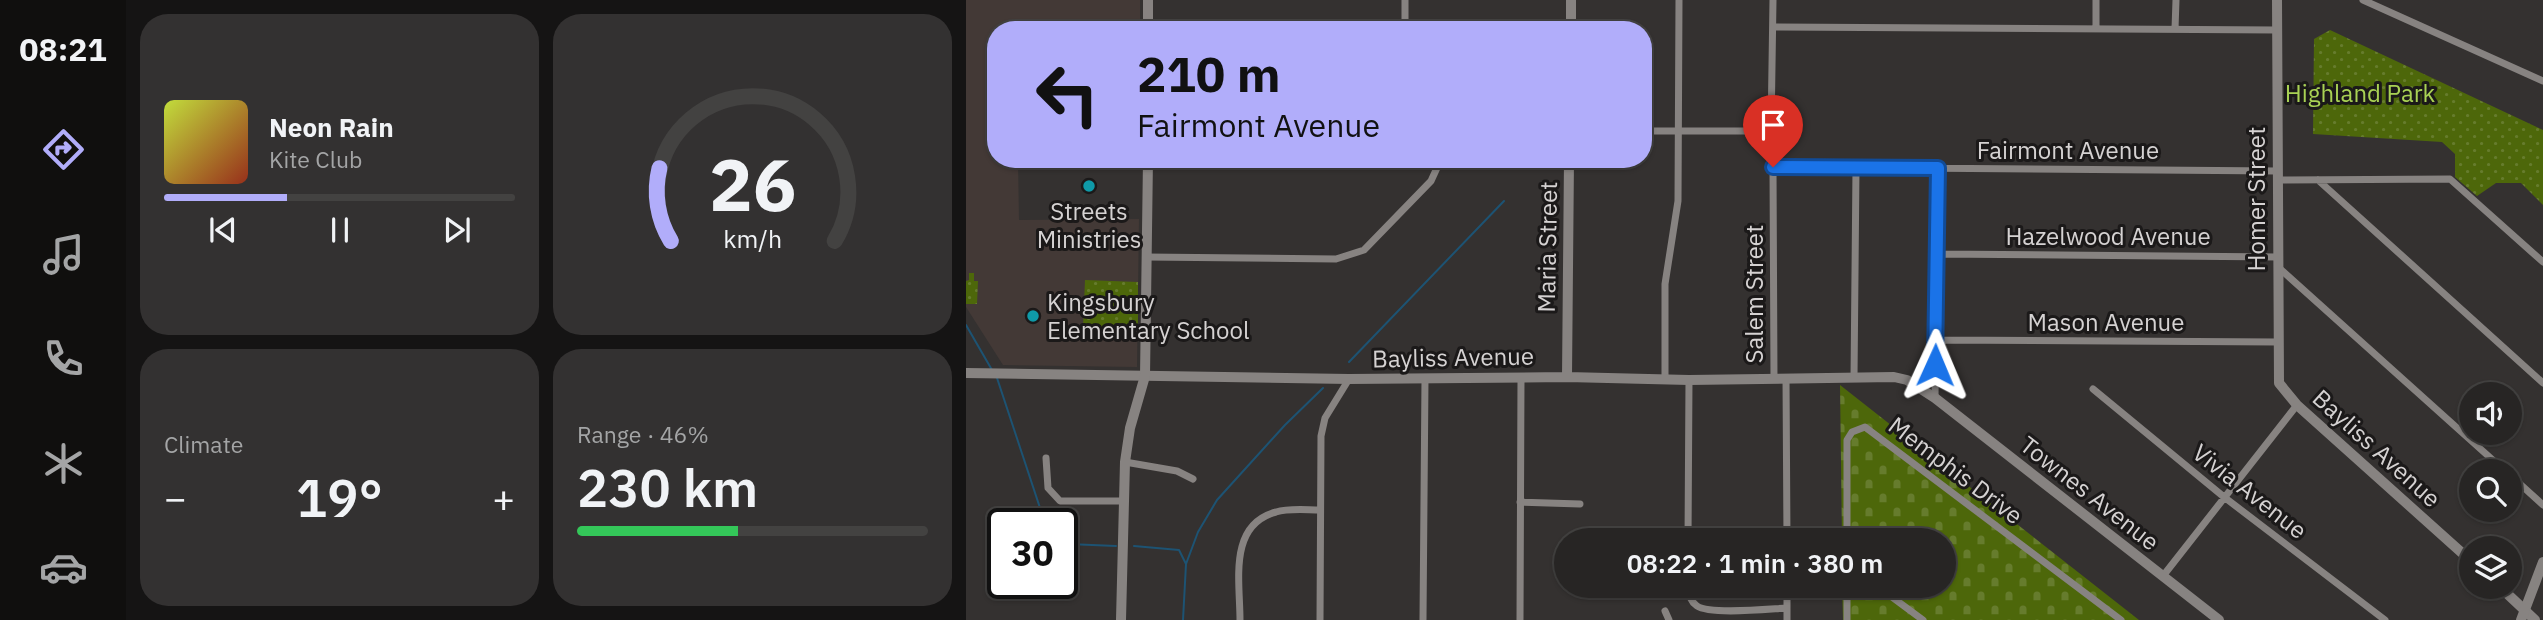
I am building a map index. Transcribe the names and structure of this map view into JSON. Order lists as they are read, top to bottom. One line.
{"streets":{"street":["Fairmont Avenue","Homer Street","Hazelwood Avenue","Maria Street","Salem Street","Mason Avenue","Bayliss Avenue","Memphis Drive","Vivia Avenue","Townes Avenue"]},"crossings":[["Fairmont Avenue","Homer Street"],["Fairmont Avenue","Salem Street"],["Homer Street","Hazelwood Avenue"],["Homer Street","Mason Avenue"],["Homer Street","Bayliss Avenue"],["Maria Street","Bayliss Avenue"],["Salem Street","Bayliss Avenue"],["Bayliss Avenue","Townes Avenue"]],"parks":["Highland Park"],"places":["Streets Ministries","Kingsbury Elementary School"],"page":{"tabs":"08:21","turn":["210 m","Fairmont Avenue"],"song":["Neon Rain","Kite Club"],"tile":["Climate",["Range · 46%","230 km"]],"heat":["−","19°","+"],"limit":"30","trip":"08:22 · 1 min · 380 m","gauge":["26","km/h"]}}
